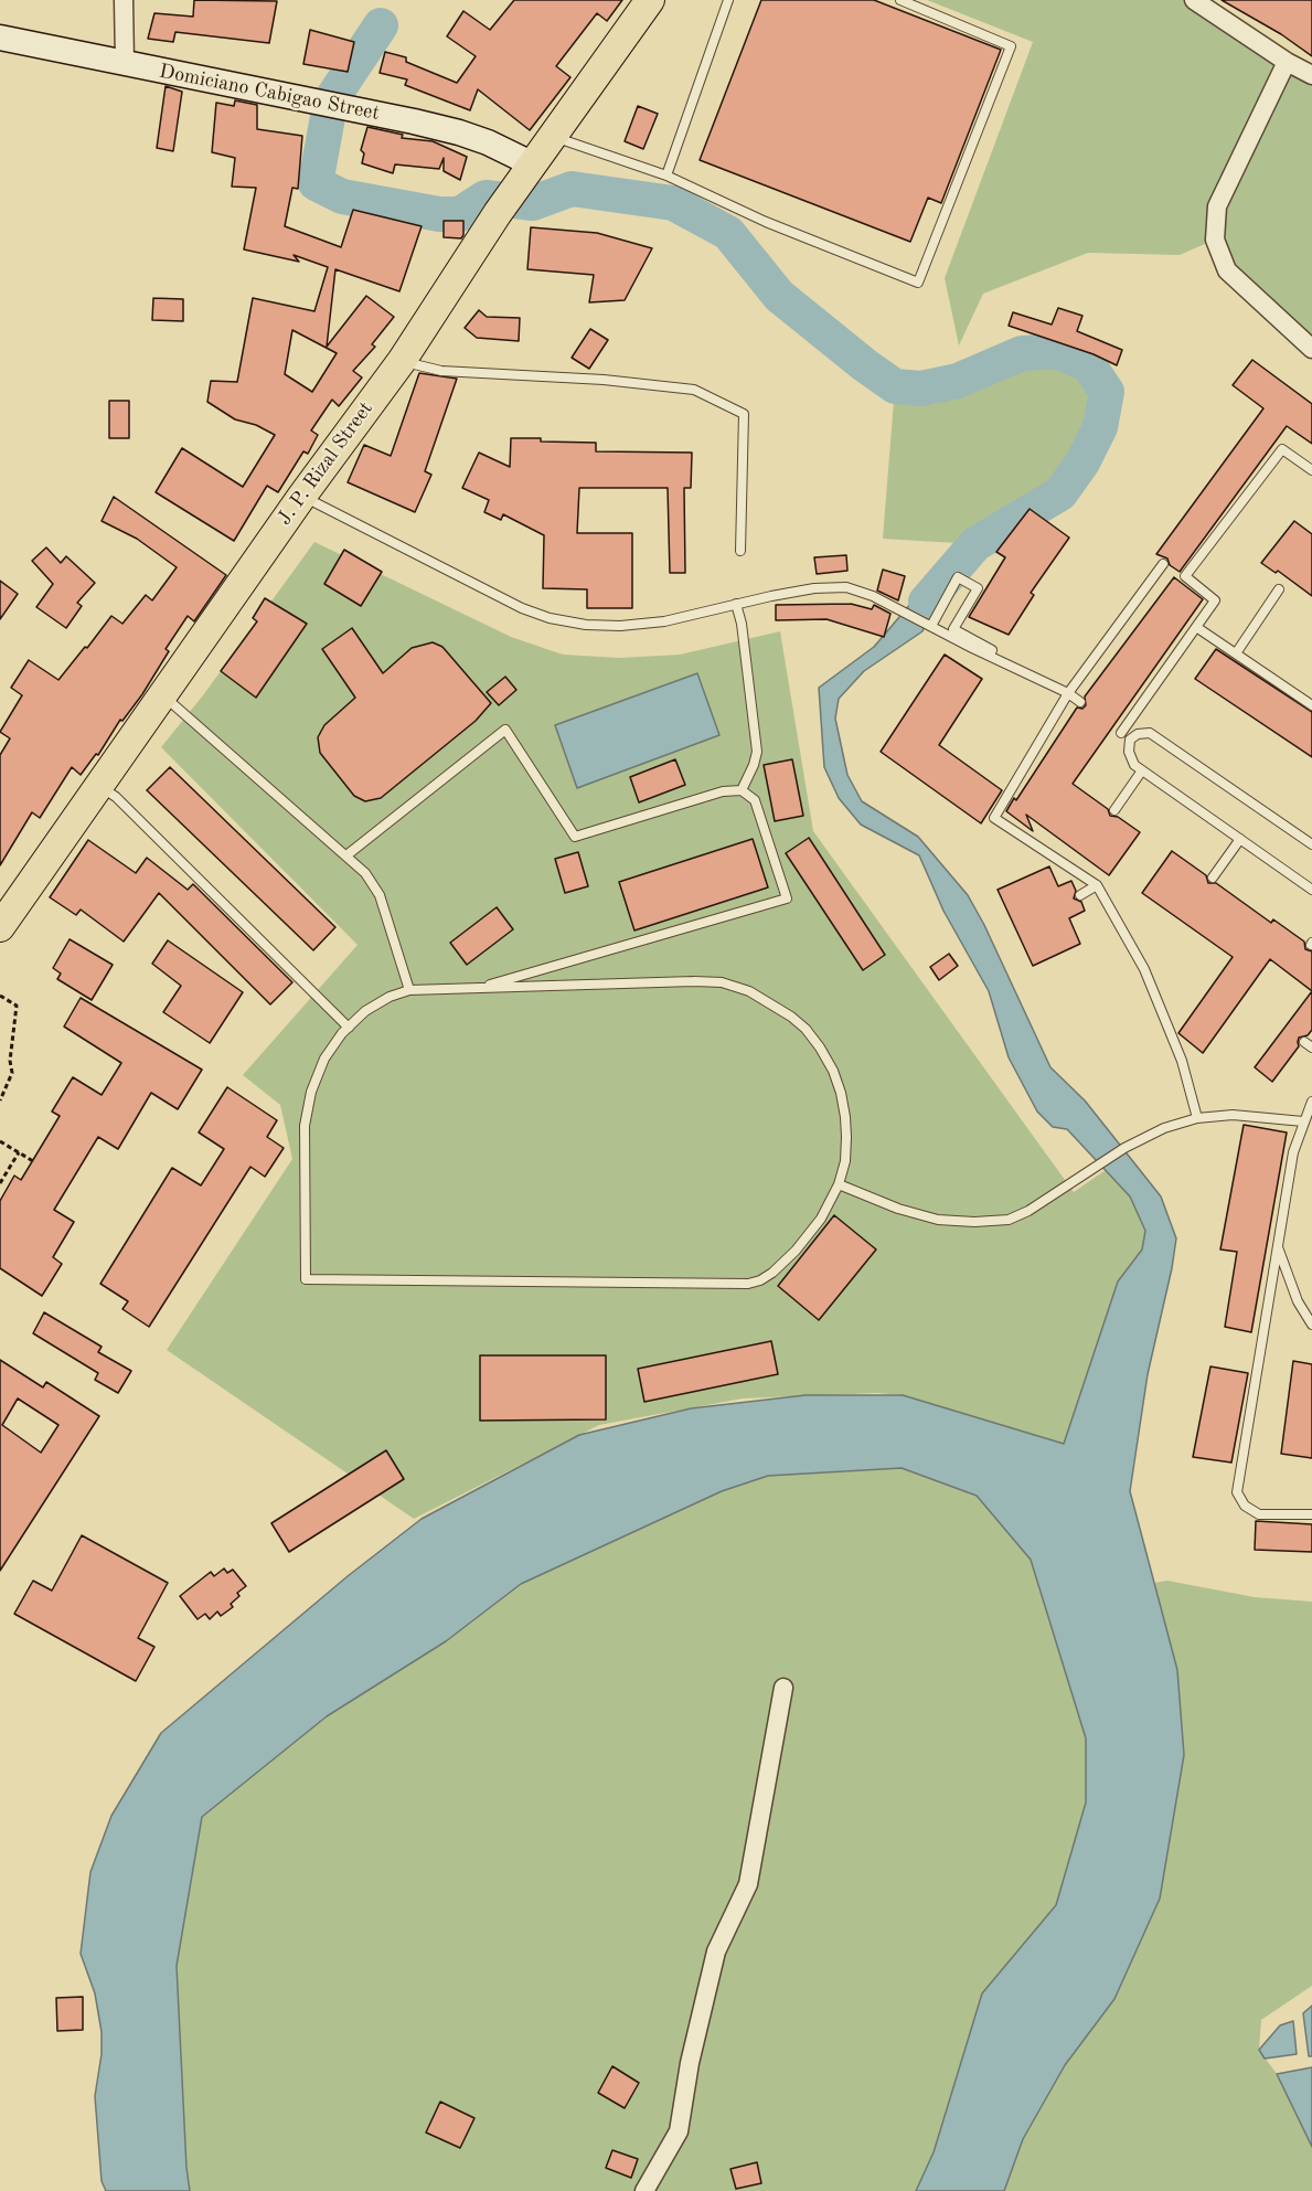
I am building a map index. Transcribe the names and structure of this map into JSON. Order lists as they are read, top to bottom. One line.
{"streets":{"main road":["J. P. Rizal Street"],"street":["Domiciano Cabigao Street"]},"crossings":[["Domiciano Cabigao Street","J. P. Rizal Street"]]}
